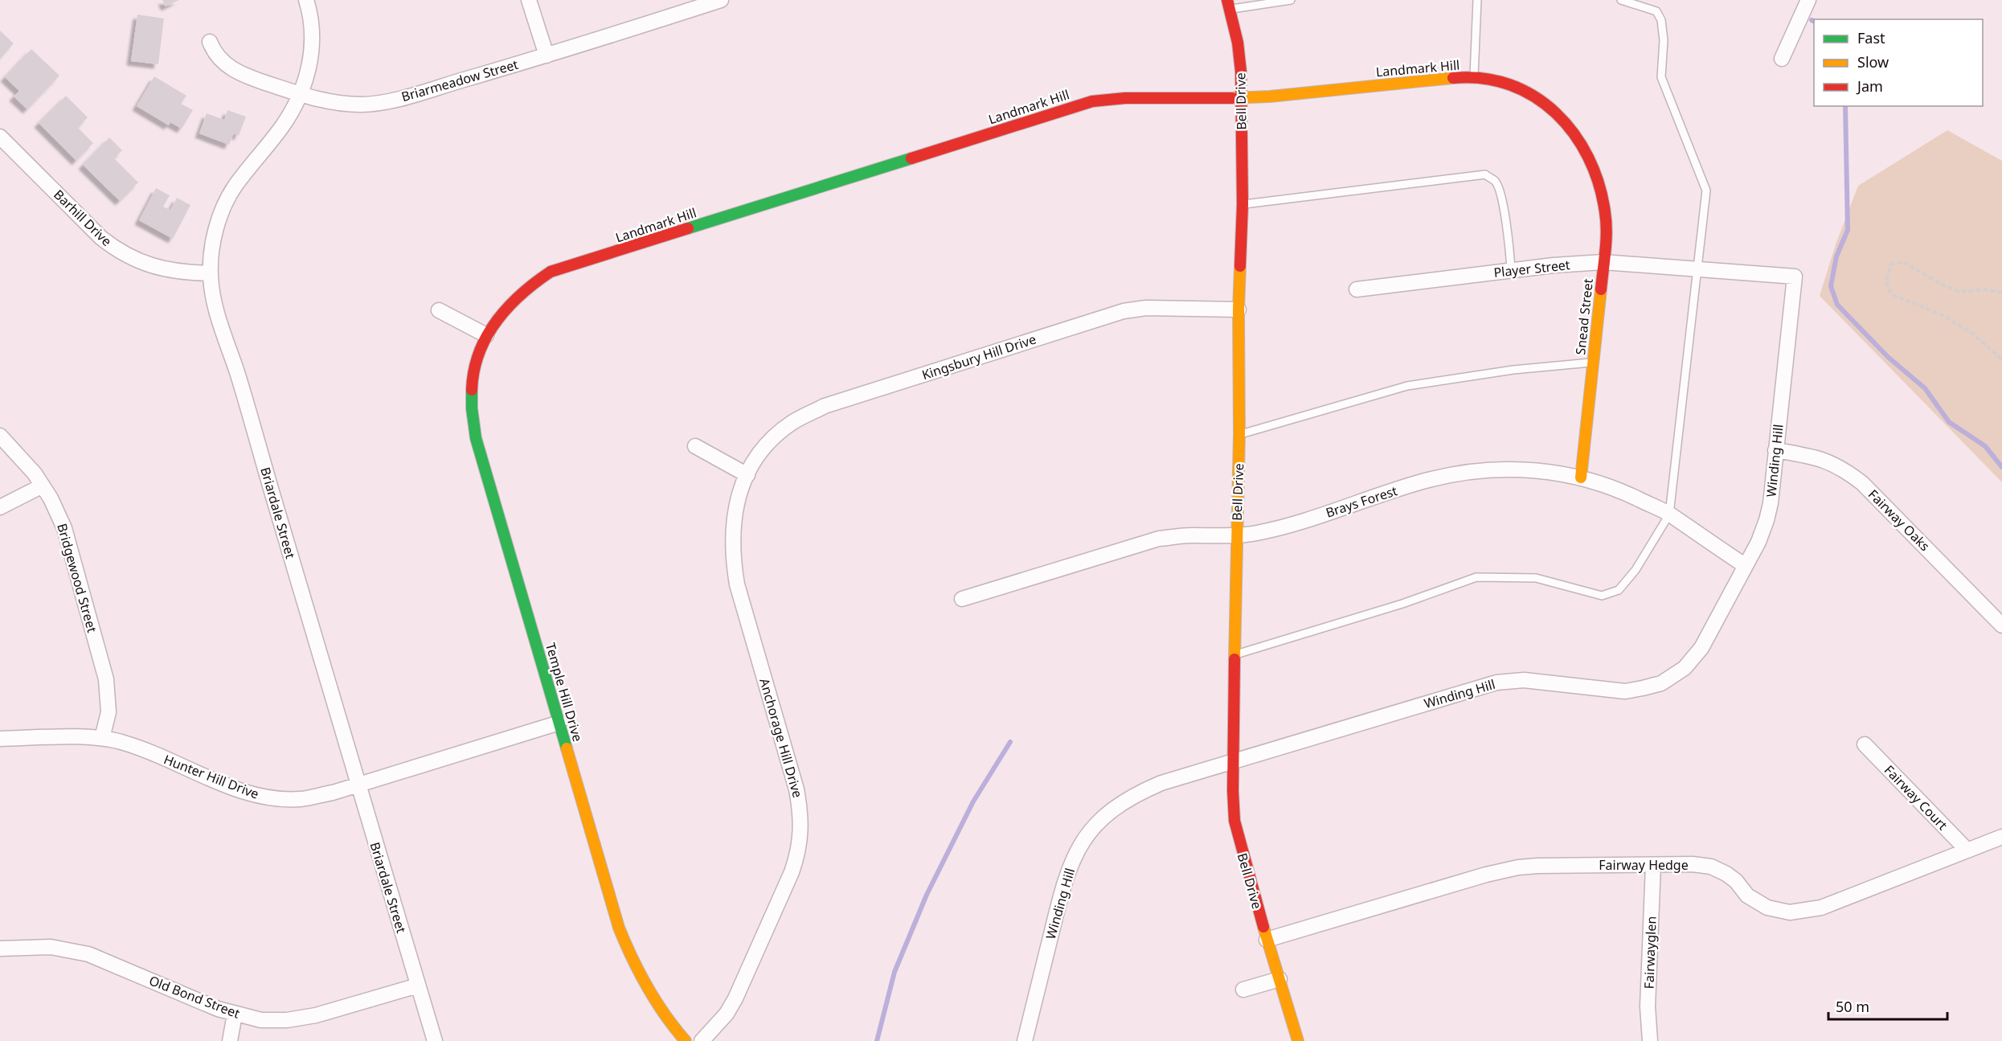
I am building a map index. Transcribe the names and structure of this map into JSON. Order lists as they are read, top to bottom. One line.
{"streets":{"street":["Landmark Hill","Briarmeadow Street","Bell Drive","Barhill Drive","Player Street","Snead Street","Kingsbury Hill Drive","Winding Hill","Brays Forest","Briardale Street","Fairway Oaks","Bridgewood Street","Temple Hill Drive","Anchorage Hill Drive","Hunter Hill Drive","Fairway Court","Fairway Hedge","Fairwayglen","Old Bond Street"]},"crossings":[["Landmark Hill","Bell Drive"],["Landmark Hill","Snead Street"],["Landmark Hill","Temple Hill Drive"],["Briarmeadow Street","Briardale Street"],["Bell Drive","Kingsbury Hill Drive"],["Bell Drive","Winding Hill"],["Bell Drive","Brays Forest"],["Bell Drive","Fairway Hedge"],["Barhill Drive","Briardale Street"],["Player Street","Snead Street"],["Player Street","Winding Hill"],["Snead Street","Brays Forest"],["Kingsbury Hill Drive","Anchorage Hill Drive"],["Winding Hill","Brays Forest"],["Winding Hill","Fairway Oaks"],["Briardale Street","Hunter Hill Drive"],["Briardale Street","Old Bond Street"],["Bridgewood Street","Hunter Hill Drive"],["Temple Hill Drive","Hunter Hill Drive"],["Fairway Court","Fairway Hedge"],["Fairway Hedge","Fairwayglen"]],"legend":["Fast","Slow","Jam"],"scale_bar":"50 m"}
